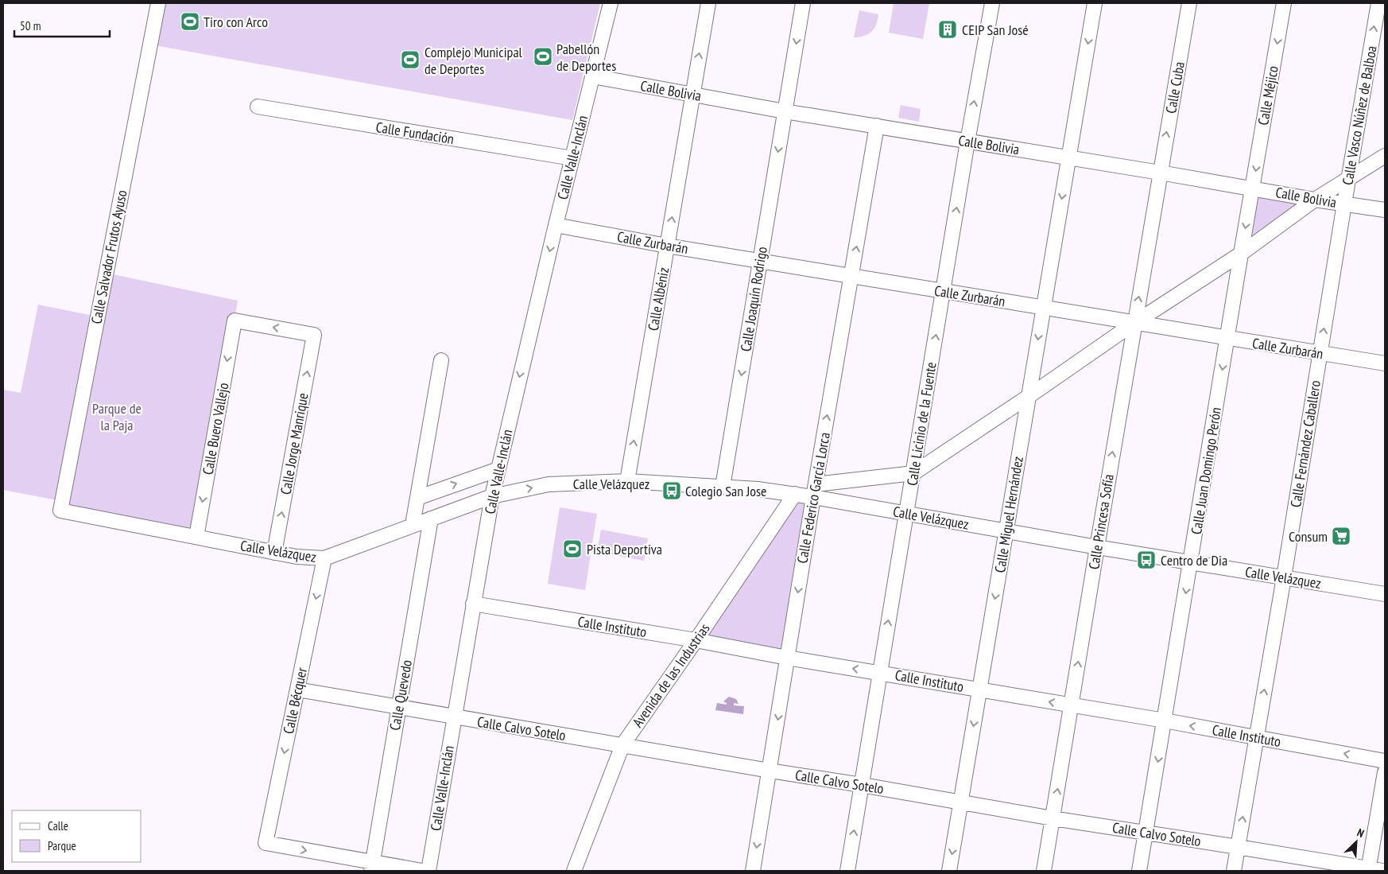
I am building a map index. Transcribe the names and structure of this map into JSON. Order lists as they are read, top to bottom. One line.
{"streets":{"street":["Calle Cuba","Calle Bolivia","Calle Méjico","Calle Vasco Núñez de Balboa","Calle Fundación","Calle Valle-Inclán","Calle Zurbarán","Calle Salvador Frutos Ayuso","Calle Albéniz","Calle Joaquín Rodrigo","Calle Licinio de la Fuente","Calle Buero Vallejo","Calle Jorge Manrique","Calle Fernández Caballero","Calle Juan Domingo Perón","Calle Velázquez","Calle Federico García Lorca","Calle Miguel Hernández","Calle Princesa Sofía","Calle Instituto","Avenida de las Industrias","Calle Quevedo","Calle Bécquer","Calle Calvo Sotelo"]},"crossings":[["Calle Cuba","Calle Bolivia"],["Calle Cuba","Calle Princesa Sofía"],["Calle Bolivia","Calle Méjico"],["Calle Bolivia","Calle Vasco Núñez de Balboa"],["Calle Bolivia","Calle Valle-Inclán"],["Calle Bolivia","Calle Albéniz"],["Calle Bolivia","Calle Joaquín Rodrigo"],["Calle Bolivia","Calle Licinio de la Fuente"],["Calle Bolivia","Calle Fernández Caballero"],["Calle Bolivia","Calle Juan Domingo Perón"],["Calle Bolivia","Calle Federico García Lorca"],["Calle Bolivia","Calle Miguel Hernández"],["Calle Bolivia","Calle Princesa Sofía"],["Calle Méjico","Calle Juan Domingo Perón"],["Calle Vasco Núñez de Balboa","Calle Fernández Caballero"],["Calle Fundación","Calle Valle-Inclán"],["Calle Valle-Inclán","Calle Zurbarán"],["Calle Valle-Inclán","Calle Velázquez"],["Calle Valle-Inclán","Calle Instituto"],["Calle Valle-Inclán","Calle Calvo Sotelo"],["Calle Zurbarán","Calle Albéniz"],["Calle Zurbarán","Calle Joaquín Rodrigo"],["Calle Zurbarán","Calle Licinio de la Fuente"],["Calle Zurbarán","Calle Fernández Caballero"],["Calle Zurbarán","Calle Juan Domingo Perón"],["Calle Zurbarán","Calle Federico García Lorca"],["Calle Zurbarán","Calle Miguel Hernández"],["Calle Zurbarán","Calle Princesa Sofía"],["Calle Salvador Frutos Ayuso","Calle Velázquez"],["Calle Albéniz","Calle Velázquez"],["Calle Joaquín Rodrigo","Calle Velázquez"],["Calle Licinio de la Fuente","Calle Velázquez"],["Calle Licinio de la Fuente","Calle Instituto"],["Calle Licinio de la Fuente","Calle Calvo Sotelo"],["Calle Buero Vallejo","Calle Jorge Manrique"],["Calle Buero Vallejo","Calle Velázquez"],["Calle Jorge Manrique","Calle Velázquez"],["Calle Fernández Caballero","Calle Velázquez"],["Calle Fernández Caballero","Calle Instituto"],["Calle Fernández Caballero","Calle Calvo Sotelo"],["Calle Juan Domingo Perón","Calle Velázquez"],["Calle Juan Domingo Perón","Calle Instituto"],["Calle Juan Domingo Perón","Calle Calvo Sotelo"],["Calle Velázquez","Calle Federico García Lorca"],["Calle Velázquez","Calle Miguel Hernández"],["Calle Velázquez","Calle Princesa Sofía"],["Calle Velázquez","Avenida de las Industrias"],["Calle Velázquez","Calle Quevedo"],["Calle Velázquez","Calle Bécquer"],["Calle Federico García Lorca","Calle Instituto"],["Calle Federico García Lorca","Calle Calvo Sotelo"],["Calle Miguel Hernández","Calle Instituto"],["Calle Miguel Hernández","Calle Calvo Sotelo"],["Calle Princesa Sofía","Calle Instituto"],["Calle Princesa Sofía","Calle Calvo Sotelo"],["Calle Instituto","Avenida de las Industrias"],["Avenida de las Industrias","Calle Calvo Sotelo"],["Calle Quevedo","Calle Bécquer"],["Calle Quevedo","Calle Calvo Sotelo"],["Calle Bécquer","Calle Calvo Sotelo"]],"one_way":["Calle Cuba","Calle Méjico","Calle Vasco Núñez de Balboa","Calle Albéniz","Calle Joaquín Rodrigo","Calle Licinio de la Fuente","Calle Buero Vallejo","Calle Fernández Caballero","Calle Juan Domingo Perón","Calle Miguel Hernández","Calle Princesa Sofía","Calle Instituto"],"parks":["Parque de la Paja"],"places":{"sports":["Tiro con Arco","Pabellón de Deportes","Complejo Municipal de Deportes","Pista Deportiva"],"building":["CEIP San José"],"bus stop":["Colegio San Jose","Centro de Dia"],"supermarket":["Consum"]},"legend":["Calle","Parque"],"scale_bar":"50 m","north":"top right"}
